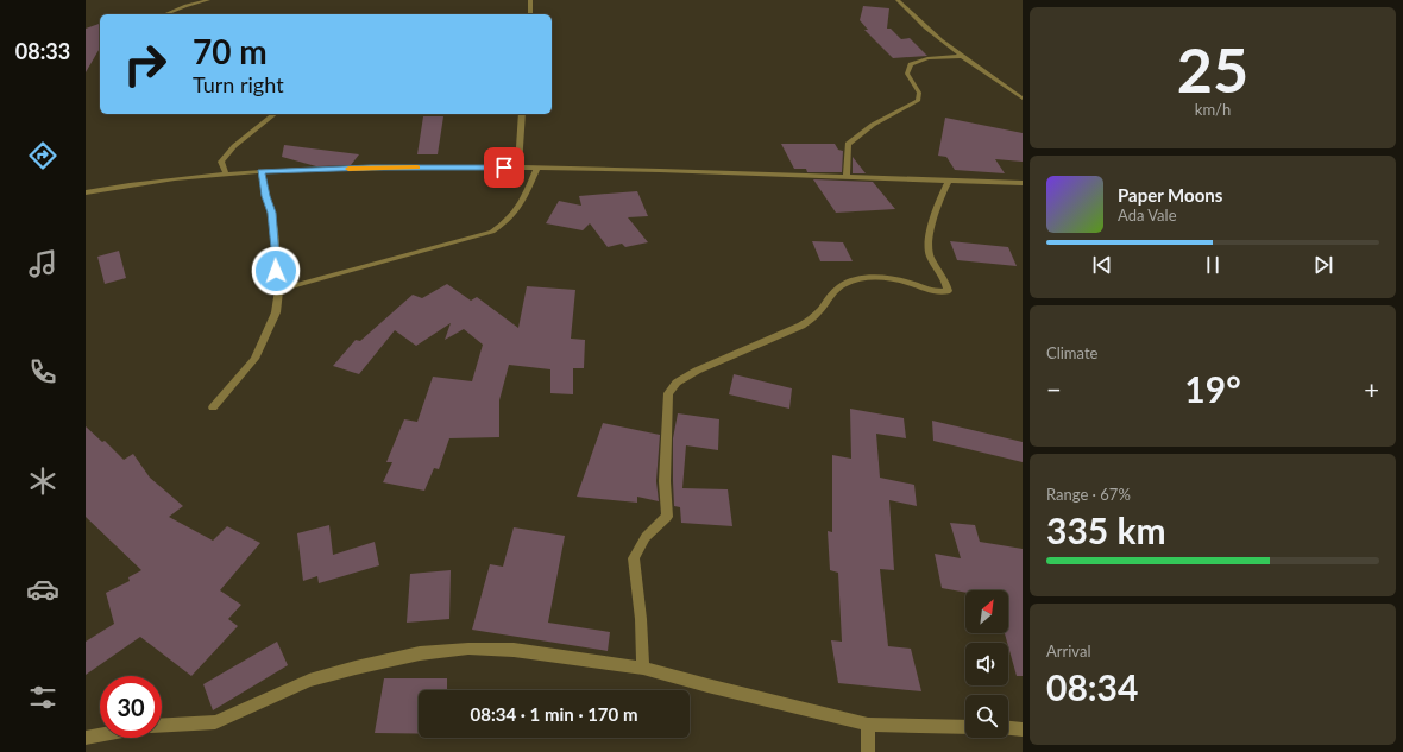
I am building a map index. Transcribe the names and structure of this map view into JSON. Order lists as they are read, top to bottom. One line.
{"north":"top right","page":{"tabs":"08:33","tile":[["25","km/h"],"Climate",["Range · 67%","335 km"],["Arrival","08:34"]],"turn":["70 m","Turn right"],"song":["Paper Moons","Ada Vale"],"heat":["−","19°","+"],"limit":"30","trip":"08:34 · 1 min · 170 m"}}
